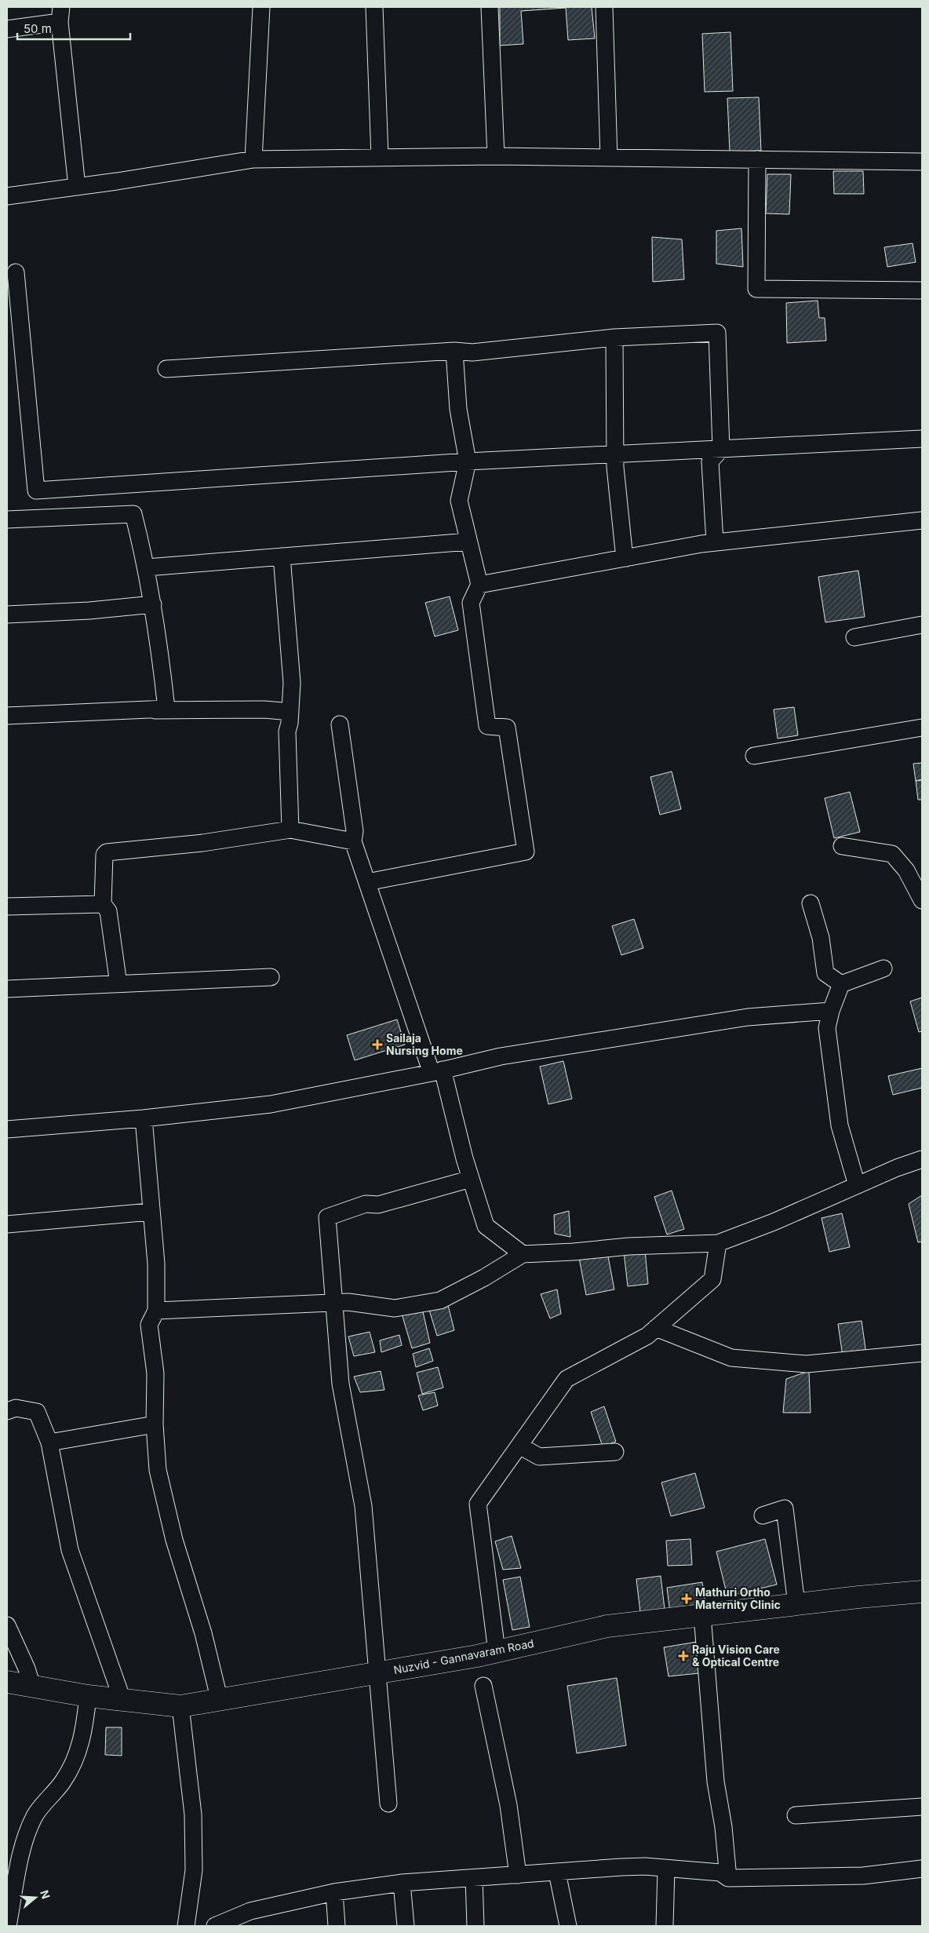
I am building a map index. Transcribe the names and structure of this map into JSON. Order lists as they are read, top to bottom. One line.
{"streets":{"main road":["Nuzvid - Gannavaram Road"]},"places":{"health":["Sailaja Nursing Home","Mathuri Ortho Maternity Clinic","Raju Vision Care & Optical Centre"]},"scale_bar":"50 m","north":"right"}
